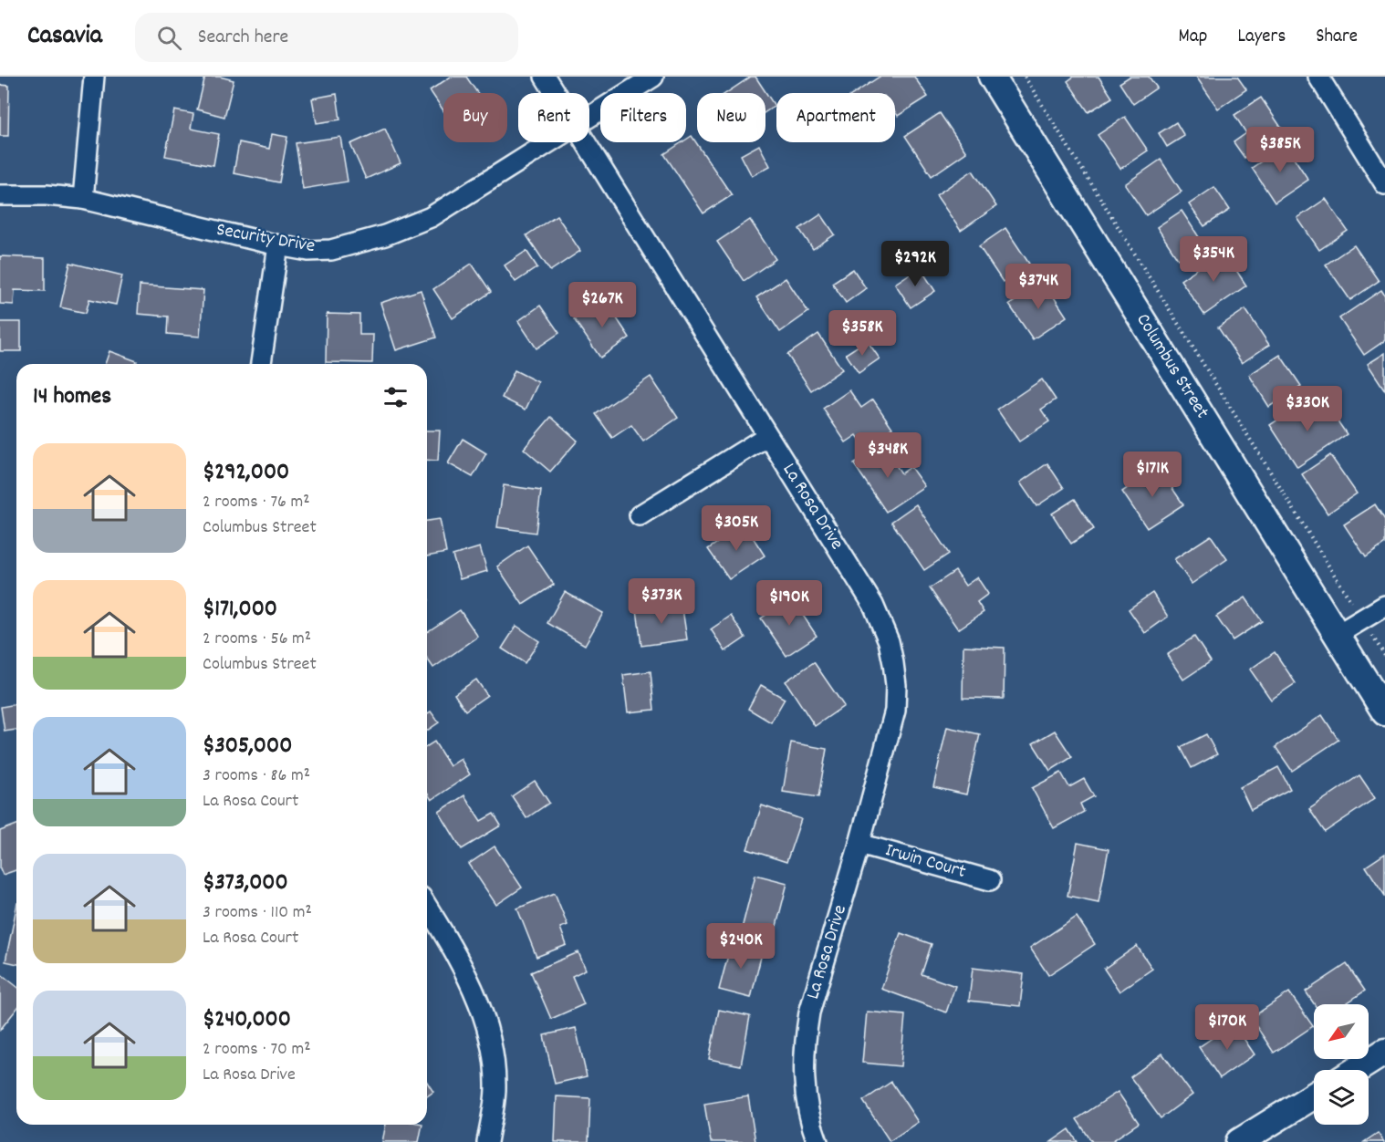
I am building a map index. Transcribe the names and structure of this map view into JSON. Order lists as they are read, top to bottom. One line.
{"streets":{"main road":["Columbus Street"],"street":["Security Drive","La Rosa Drive","Irwin Court"]},"crossings":[["La Rosa Drive","Irwin Court"]],"north":"bottom left","page":{"header":"Casavia","search":"Search here","nav":["Map","Layers","Share"],"chip":["Buy","Rent","Filters","New","Apartment"],"price":["$385K","$354K","$292K","$374K","$267K","$358K","$330K","$348K","$171K","$305K","$373K","$190K","$240K","$170K"],"heading":"14 homes","list":[{"name":"$292,000","note":"2 rooms · 76 m² · Columbus Street"},{"name":"$171,000","note":"2 rooms · 56 m² · Columbus Street"},{"name":"$305,000","note":"3 rooms · 86 m² · La Rosa Court"},{"name":"$373,000","note":"3 rooms · 110 m² · La Rosa Court"},{"name":"$240,000","note":"2 rooms · 70 m² · La Rosa Drive"}]}}
